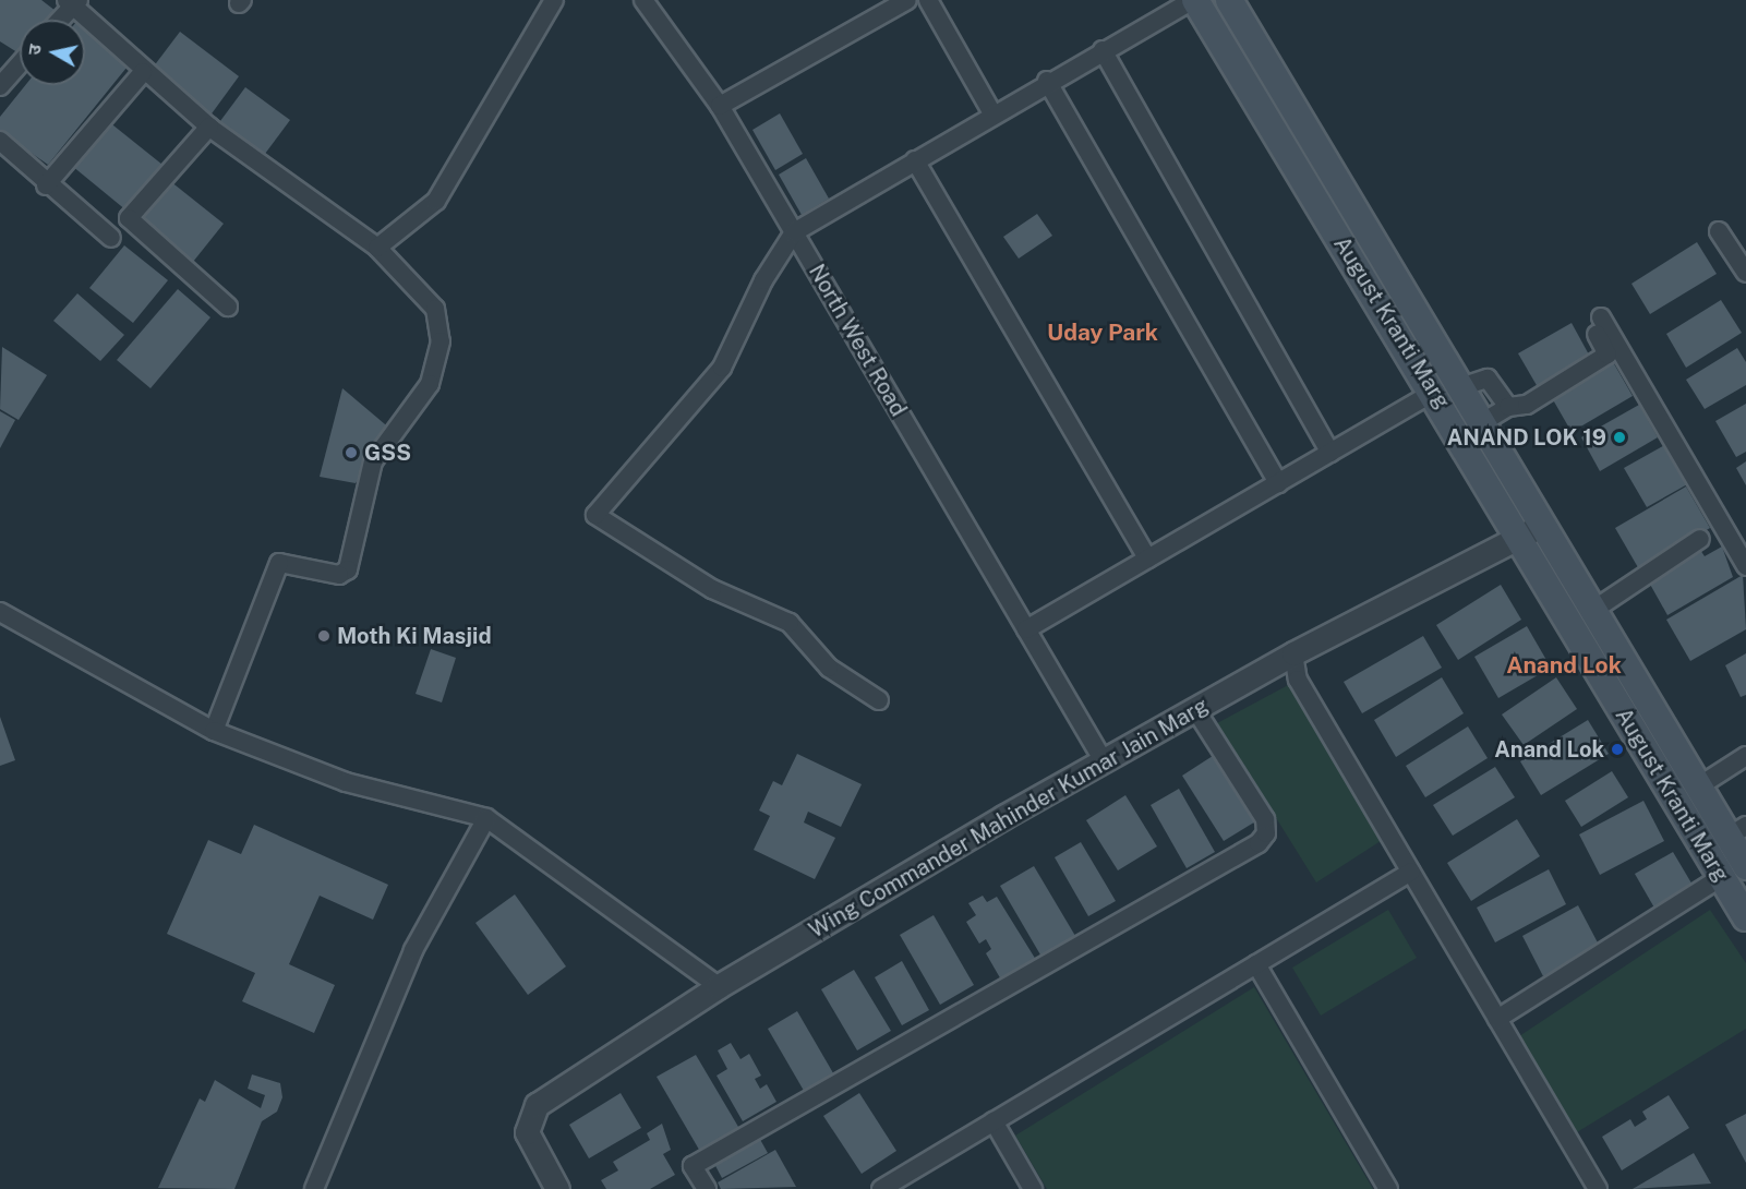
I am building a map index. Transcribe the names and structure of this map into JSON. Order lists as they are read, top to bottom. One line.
{"streets":{"main road":["August Kranti Marg"],"street":["North West Road","Wing Commander Mahinder Kumar Jain Marg"]},"crossings":[["August Kranti Marg","Wing Commander Mahinder Kumar Jain Marg"],["North West Road","Wing Commander Mahinder Kumar Jain Marg"]],"districts":["Uday Park","Anand Lok"],"places":["ANAND LOK 19","GSS","Moth Ki Masjid","Anand Lok"],"north":"left"}
